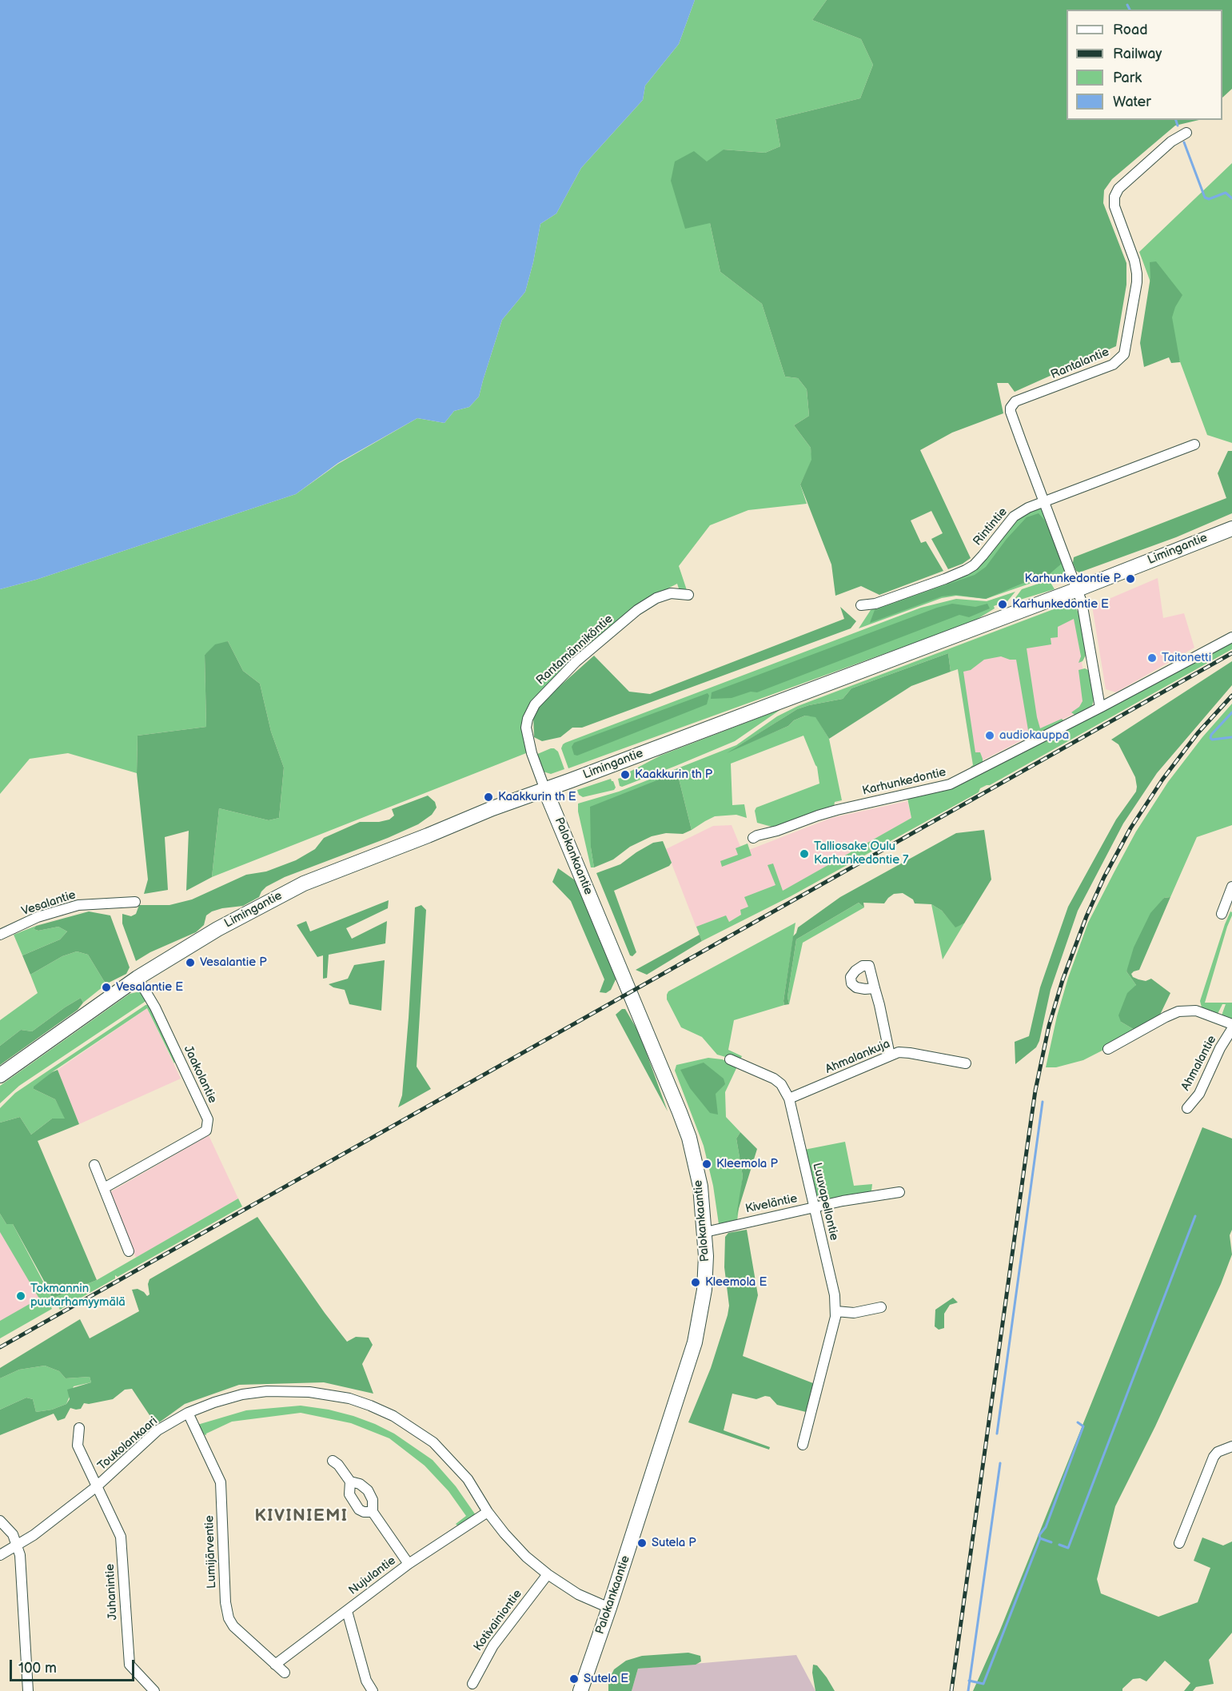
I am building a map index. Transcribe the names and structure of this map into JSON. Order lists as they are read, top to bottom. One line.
{"streets":{"main road":["Limingantie","Palokankaantie"],"street":["Rantalantie","Rintintie","Rantamänniköntie","Karhunkedontie","Vesalantie","Ahmalankuja","Ahmalantie","Jaakolantie","Luuvapellontie","Kiveläntie","Toukolankaari","Lumijärventie","Nujulantie","Juhanintie","Kotivainiontie"]},"crossings":[["Rantalantie","Rintintie"],["Rantalantie","Limingantie"],["Limingantie","Rantamänniköntie"],["Limingantie","Palokankaantie"],["Limingantie","Jaakolantie"],["Rantamänniköntie","Palokankaantie"],["Palokankaantie","Kiveläntie"],["Palokankaantie","Toukolankaari"],["Ahmalankuja","Luuvapellontie"],["Luuvapellontie","Kiveläntie"],["Toukolankaari","Lumijärventie"],["Toukolankaari","Nujulantie"],["Toukolankaari","Juhanintie"],["Toukolankaari","Kotivainiontie"],["Lumijärventie","Nujulantie"]],"districts":["KIVINIEMI"],"places":["Karhunkedontie P","Karhunkedontie E","Taitonetti","audiokauppa","Kaakkurin th P","Kaakkurin th E","Talliosake Oulu Karhunkedontie 7","Vesalantie P","Vesalantie E","Kleemola P","Kleemola E","Tokmannin puutarhamyymälä","Sutela P","Sutela E"],"legend":["Road","Railway","Park","Water"],"scale_bar":"100 m"}
